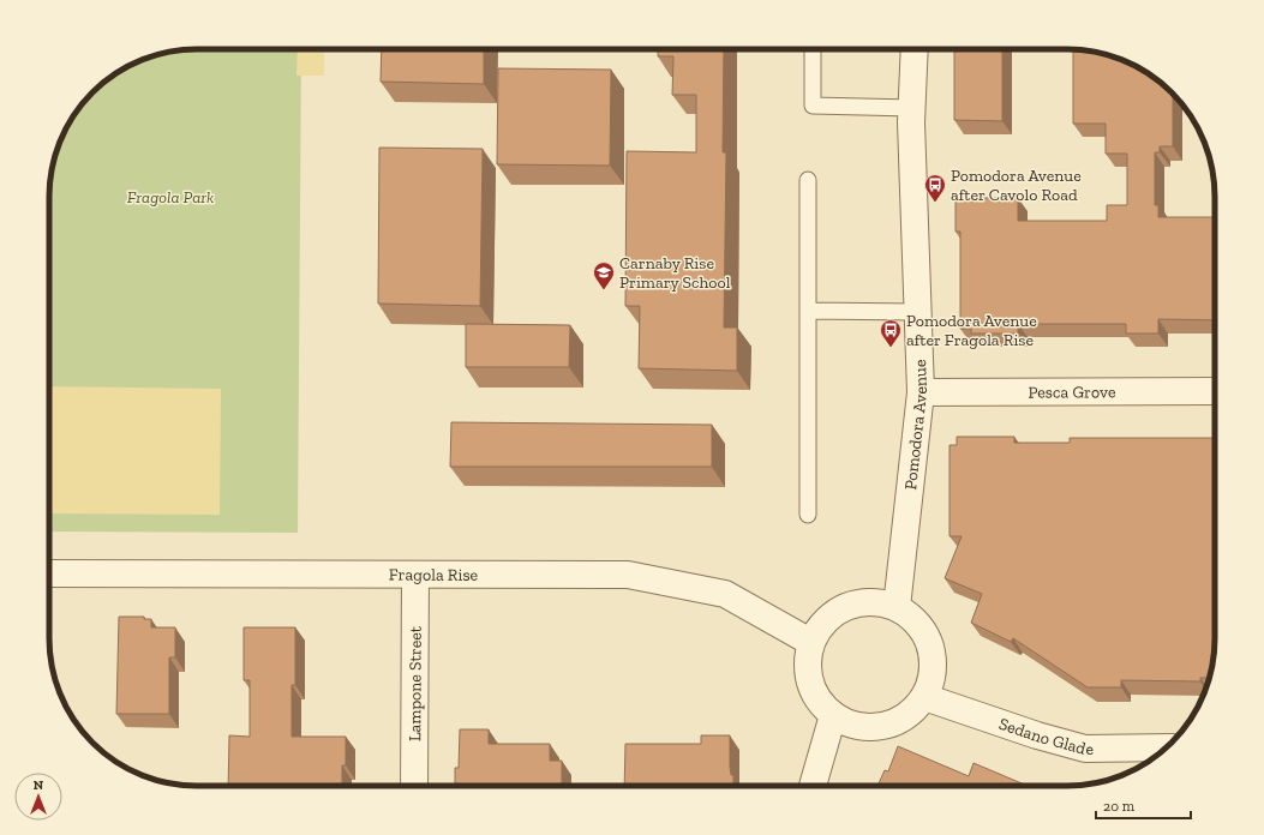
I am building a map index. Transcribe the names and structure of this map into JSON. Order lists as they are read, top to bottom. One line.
{"streets":{"street":["Pesca Grove","Pomodora Avenue","Fragola Rise","Lampone Street","Sedano Glade"]},"crossings":[["Pesca Grove","Pomodora Avenue"],["Pomodora Avenue","Fragola Rise"],["Pomodora Avenue","Sedano Glade"],["Fragola Rise","Lampone Street"],["Fragola Rise","Sedano Glade"]],"parks":["Fragola Park"],"places":{"bus stop":["Pomodora Avenue after Cavolo Road","Pomodora Avenue after Fragola Rise"],"school or university":["Carnaby Rise Primary School"]},"scale_bar":"20 m","north":"top"}
